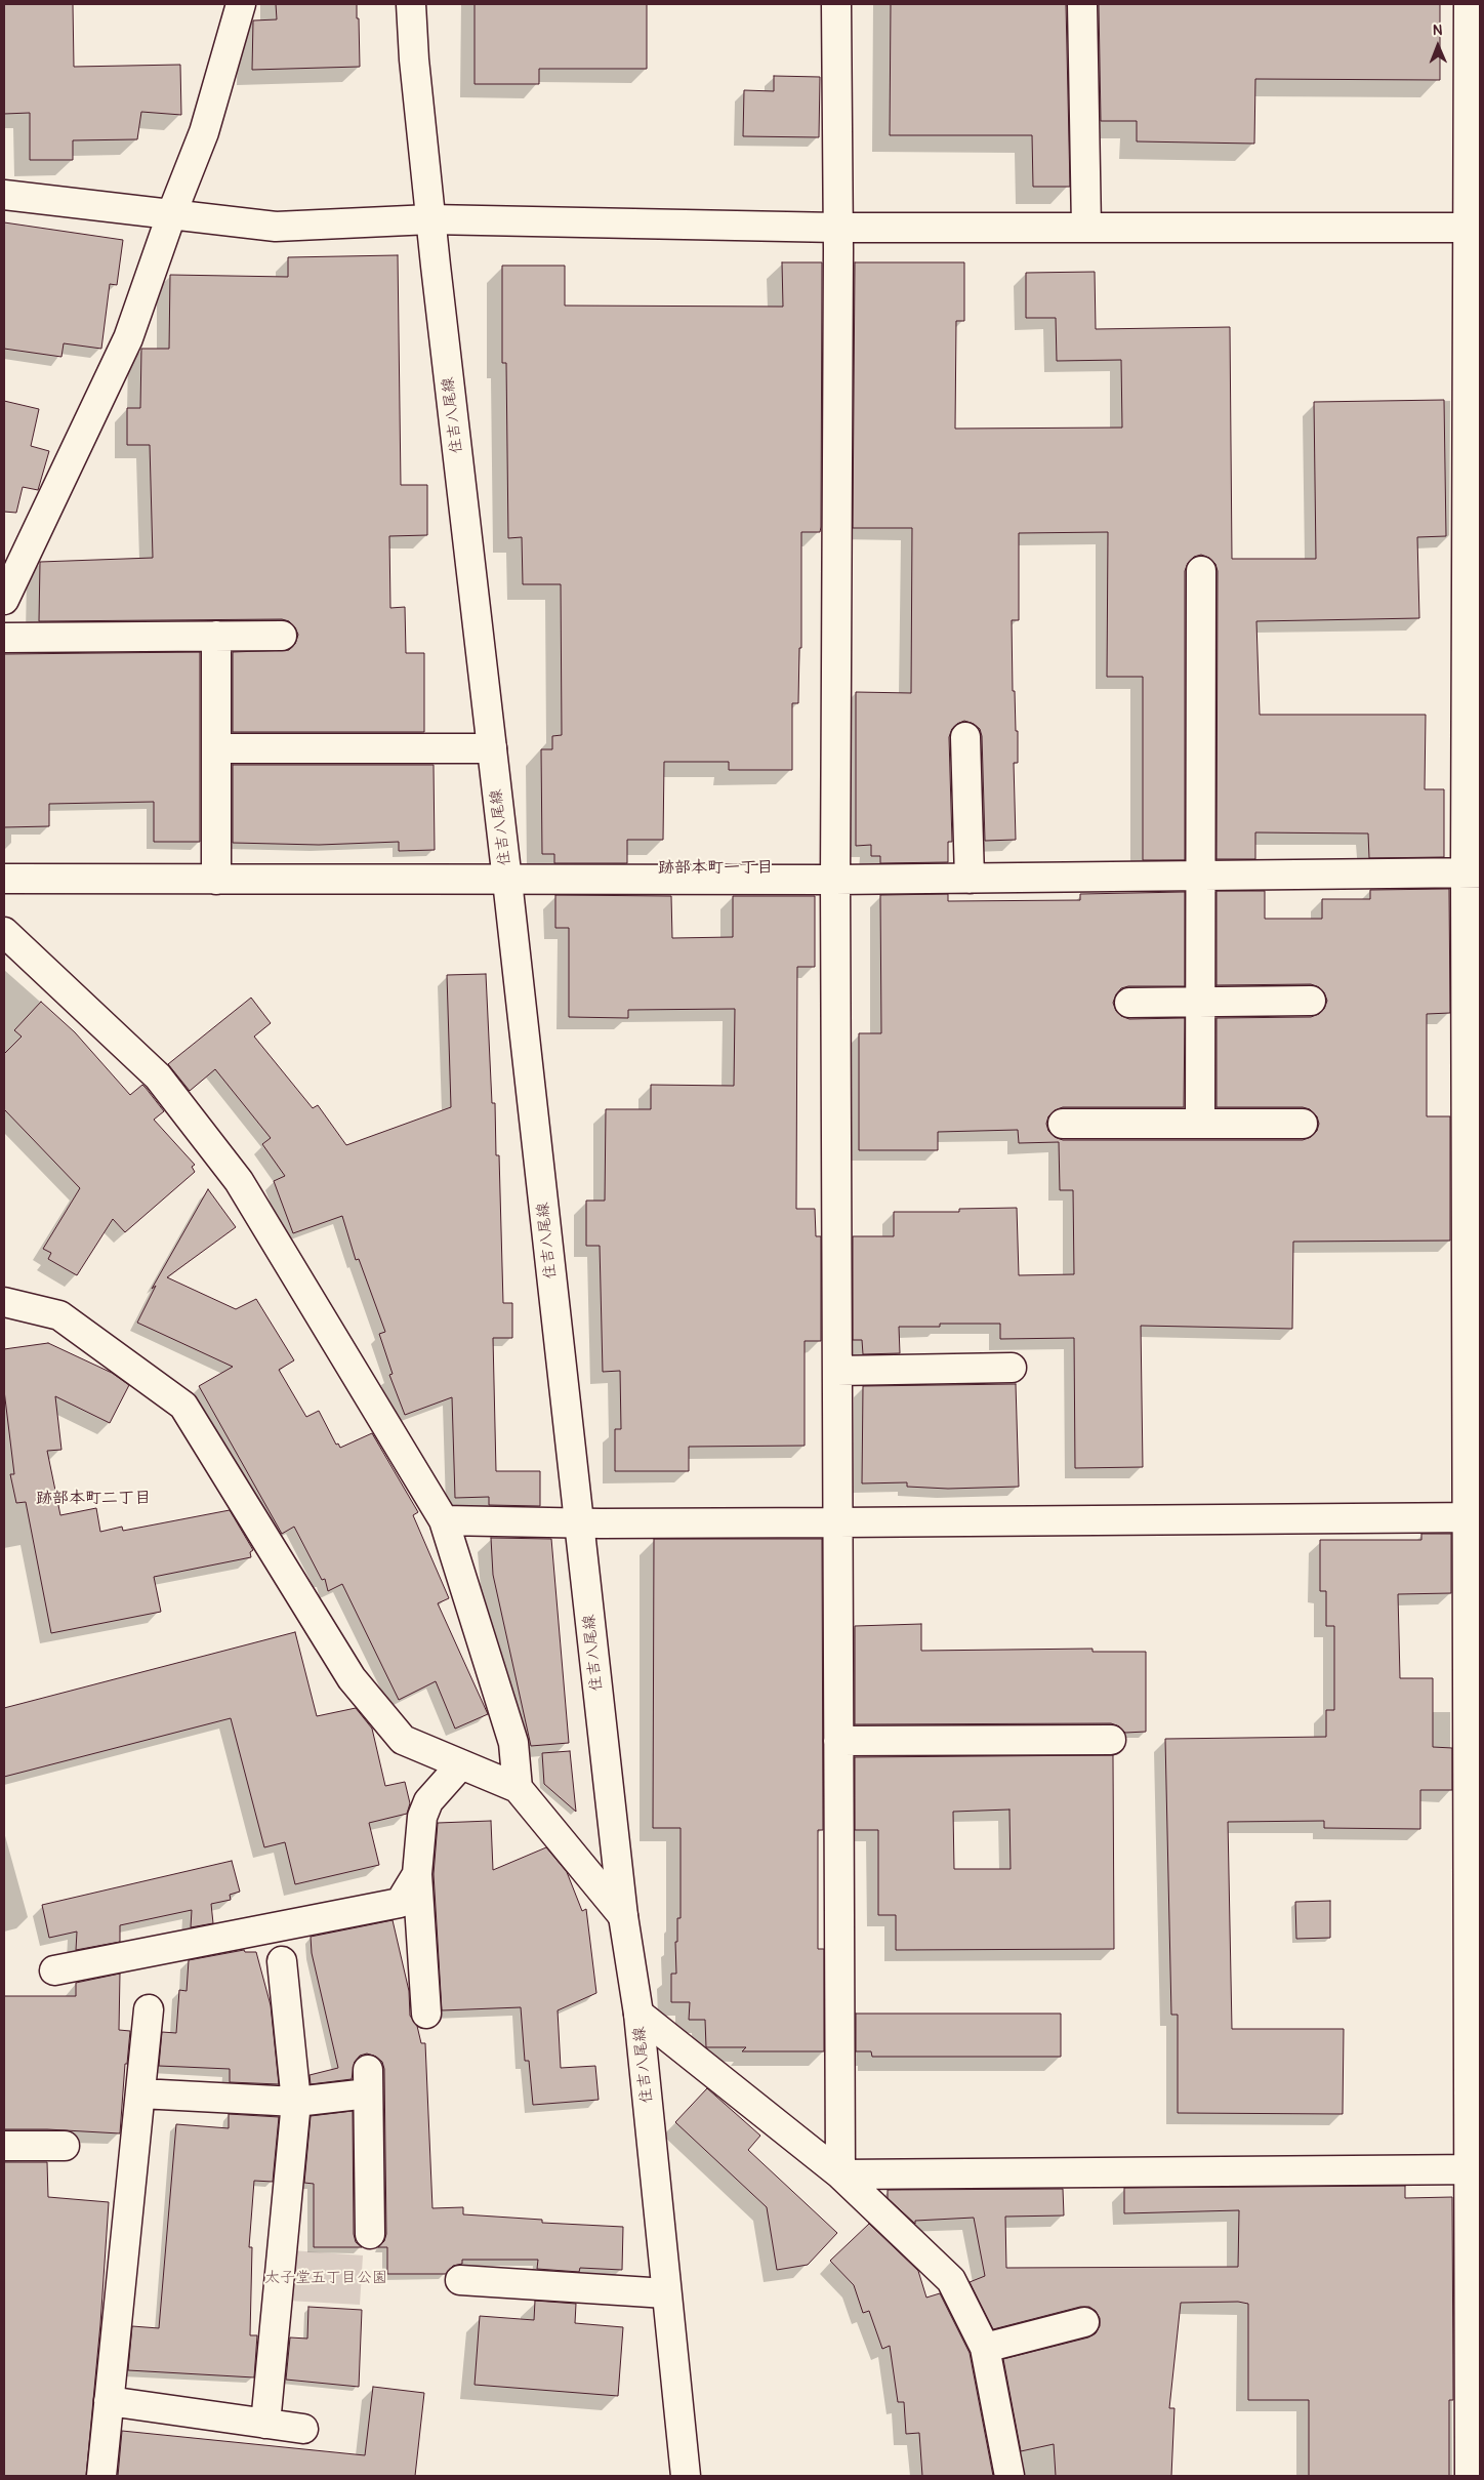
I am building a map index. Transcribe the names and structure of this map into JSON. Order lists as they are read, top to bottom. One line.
{"streets":{"street":["住吉八尾線"]},"districts":["跡部本町一丁目","跡部本町二丁目"],"parks":["太子堂五丁目公園"],"north":"top"}
